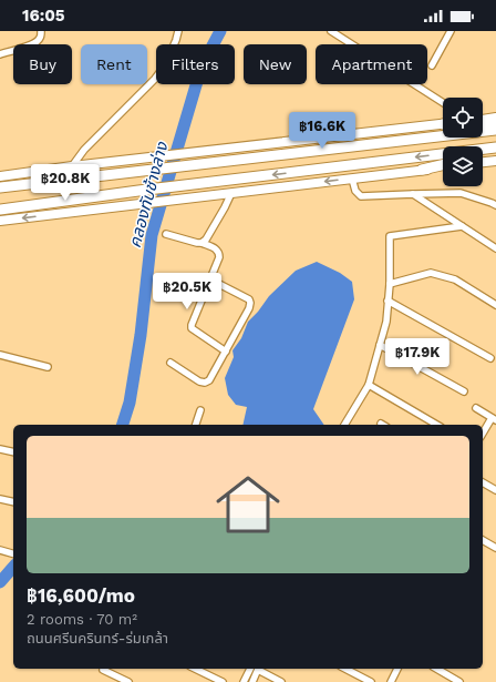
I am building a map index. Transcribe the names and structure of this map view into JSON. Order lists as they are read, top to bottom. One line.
{"water":["คลองทับช้างล่าง"],"page":{"status":"16:05","chip":["Buy","Rent","Filters","New","Apartment"],"price":["฿16.6K","฿20.8K","฿20.5K","฿17.9K"],"list":[{"name":"฿16,600/mo","note":"2 rooms · 70 m² · ถนนศรีนครินทร์-ร่มเกล้า"}]}}
